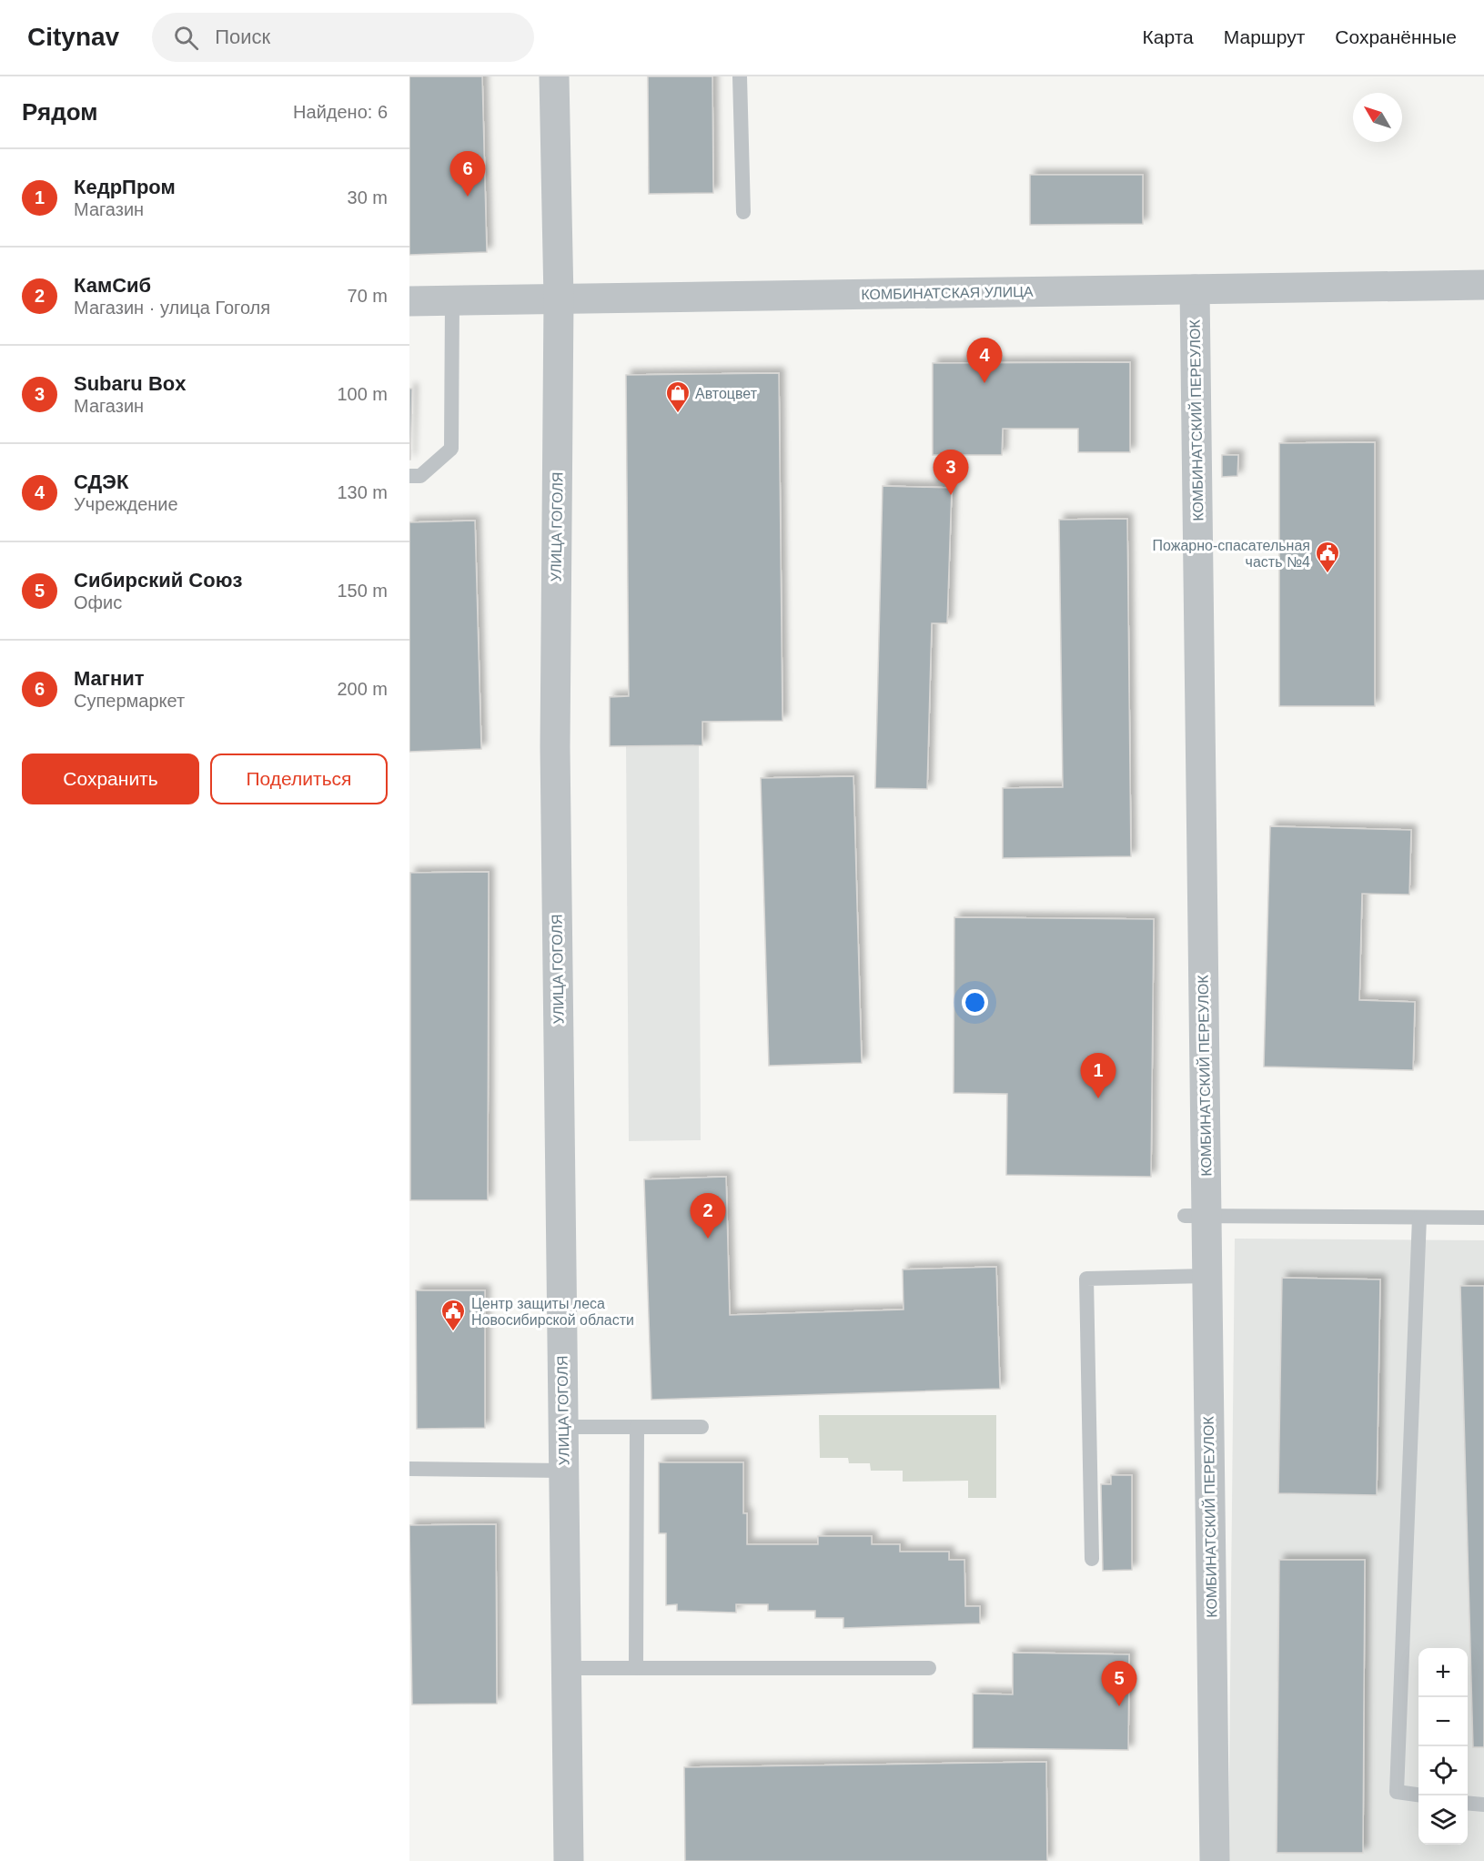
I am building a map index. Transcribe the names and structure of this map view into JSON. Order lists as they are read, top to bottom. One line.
{"streets":{"street":["КОМБИНАТСКАЯ УЛИЦА","КОМБИНАТСКИЙ ПЕРЕУЛОК","УЛИЦА ГОГОЛЯ"]},"crossings":[["КОМБИНАТСКАЯ УЛИЦА","КОМБИНАТСКИЙ ПЕРЕУЛОК"],["КОМБИНАТСКАЯ УЛИЦА","УЛИЦА ГОГОЛЯ"]],"places":{"shop":["Автоцвет"],"public building":["Пожарно-спасательная часть №4","Центр защиты леса Новосибирской области"]},"north":"top left","page":{"header":"Citynav","search":"Поиск","nav":["Карта","Маршрут","Сохранённые"],"heading":["Рядом","Найдено: 6"],"list":[{"mark":"1","name":"КедрПром","note":"Магазин","value":"30 m"},{"mark":"2","name":"КамСиб","note":"Магазин · улица Гоголя","value":"70 m"},{"mark":"3","name":"Subaru Box","note":"Магазин","value":"100 m"},{"mark":"4","name":"СДЭК","note":"Учреждение","value":"130 m"},{"mark":"5","name":"Сибирский Союз","note":"Офис","value":"150 m"},{"mark":"6","name":"Магнит","note":"Супермаркет","value":"200 m"}],"pins":["6","4","3","1","2","5"],"buttons":["Сохранить","Поделиться"],"map_buttons":["+","−"]}}
